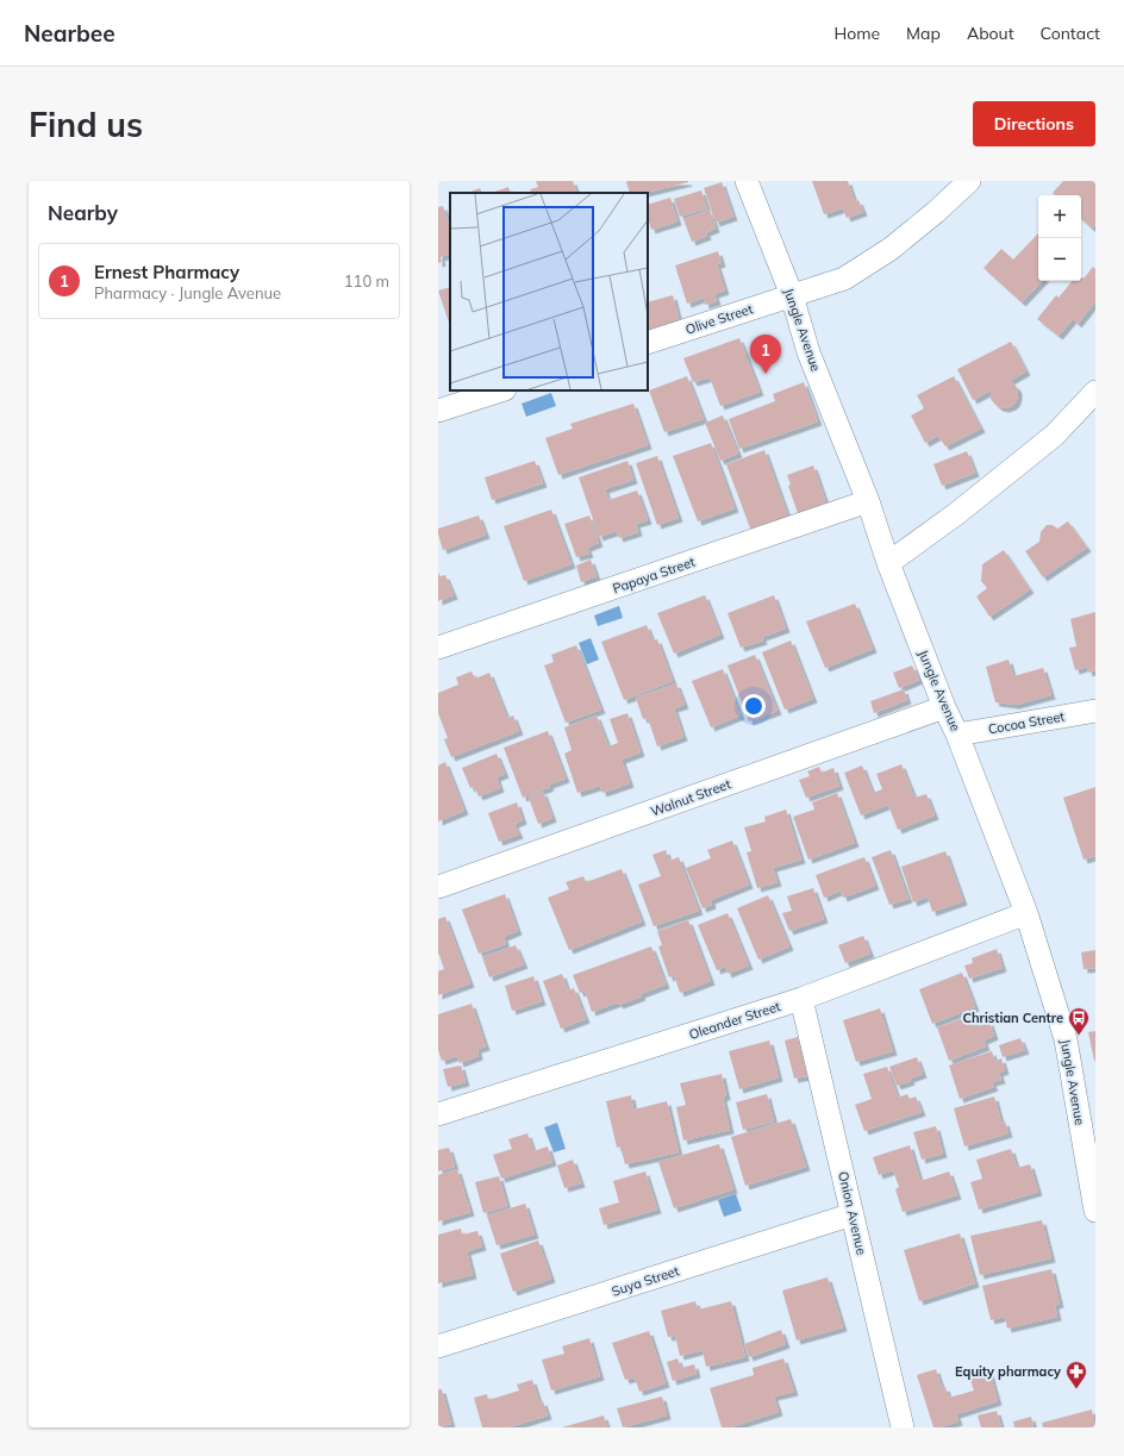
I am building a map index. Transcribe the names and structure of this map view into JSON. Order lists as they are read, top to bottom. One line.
{"streets":{"street":["Olive Street","Jungle Avenue","Papaya Street","Cocoa Street","Walnut Street","Oleander Street","Onion Avenue","Suya Street"]},"crossings":[["Olive Street","Jungle Avenue"],["Jungle Avenue","Papaya Street"],["Jungle Avenue","Cocoa Street"],["Jungle Avenue","Walnut Street"],["Jungle Avenue","Oleander Street"],["Oleander Street","Onion Avenue"],["Onion Avenue","Suya Street"]],"places":{"bus stop":["Christian Centre"],"pharmacy":["Equity pharmacy"]},"page":{"header":"Nearbee","nav":["Home","Map","About","Contact"],"buttons":"Directions","title":"Find us","heading":"Nearby","map_buttons":["+","−"],"list":[{"mark":"1","name":"Ernest Pharmacy","note":"Pharmacy · Jungle Avenue","value":"110 m"}],"pins":"1"}}
